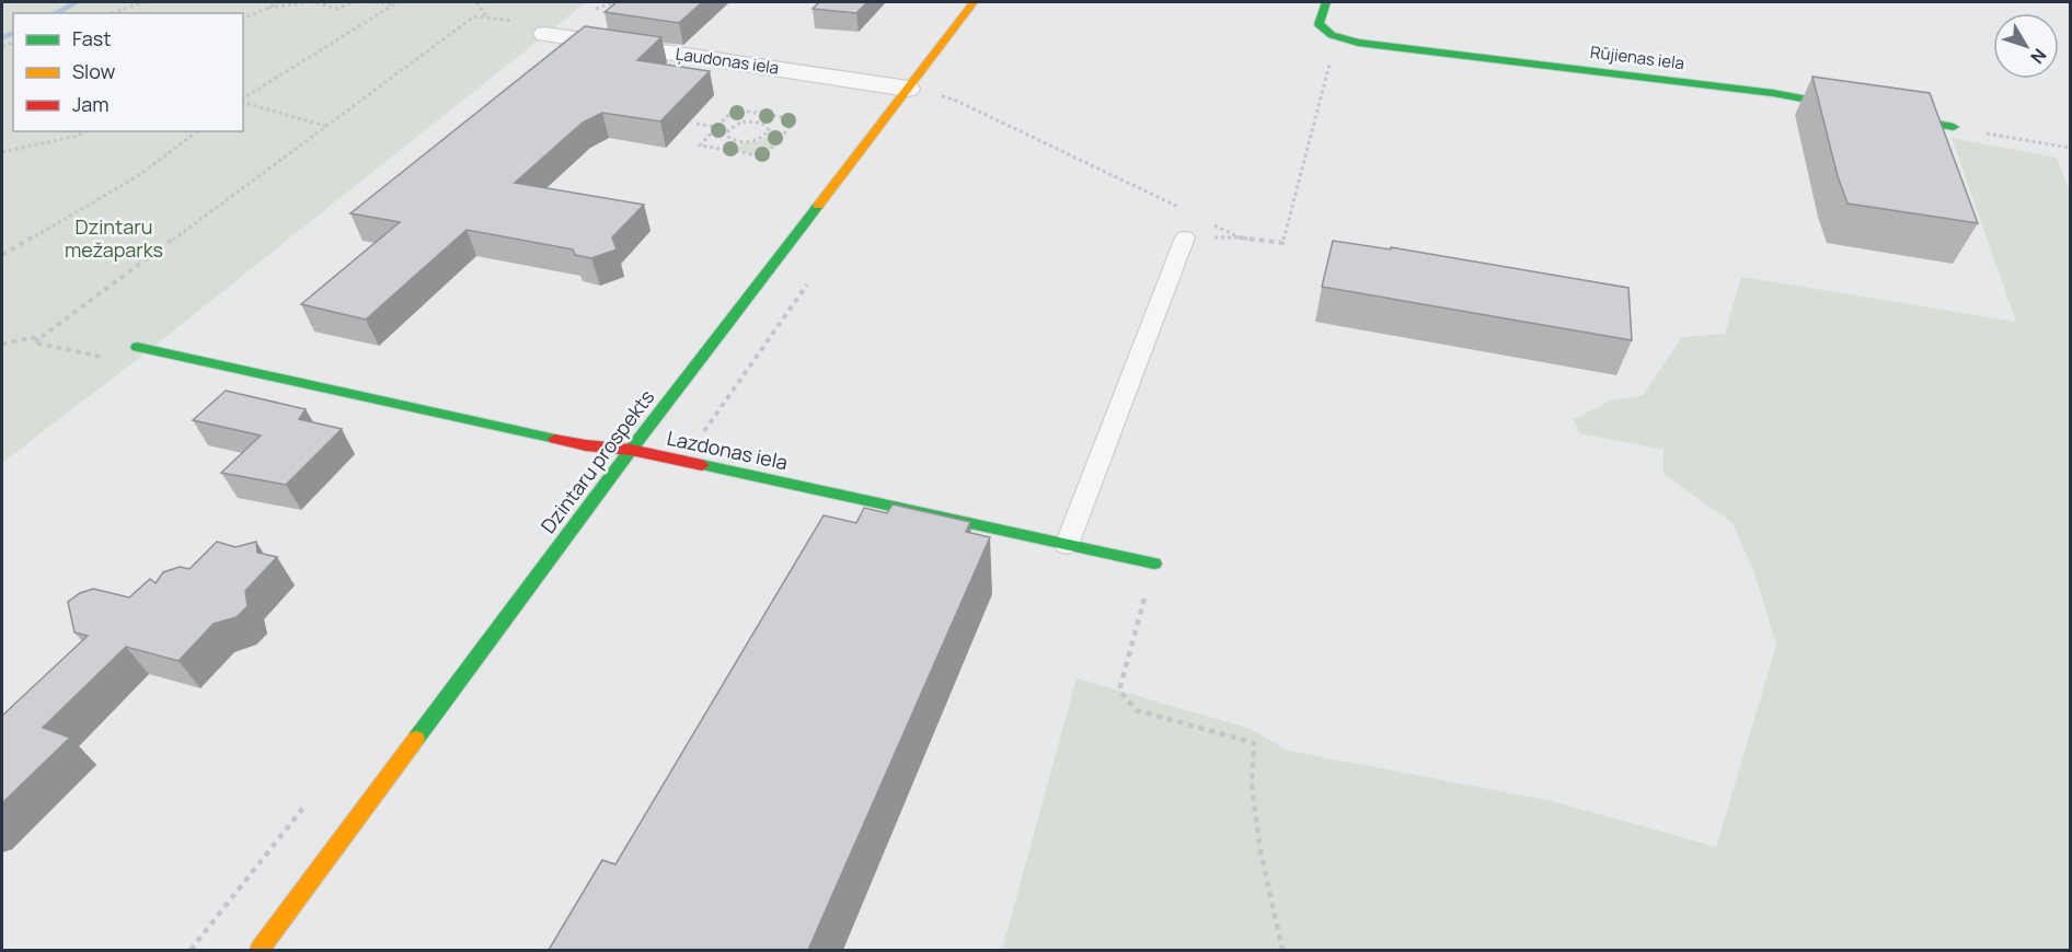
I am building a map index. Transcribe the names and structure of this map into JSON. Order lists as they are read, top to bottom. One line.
{"streets":{"street":["Rūjienas iela","Ļaudonas iela","Lazdonas iela","Dzintaru prospekts"]},"crossings":[["Ļaudonas iela","Dzintaru prospekts"],["Lazdonas iela","Dzintaru prospekts"]],"parks":["Dzintaru mežaparks"],"legend":["Fast","Slow","Jam"],"north":"bottom right"}
